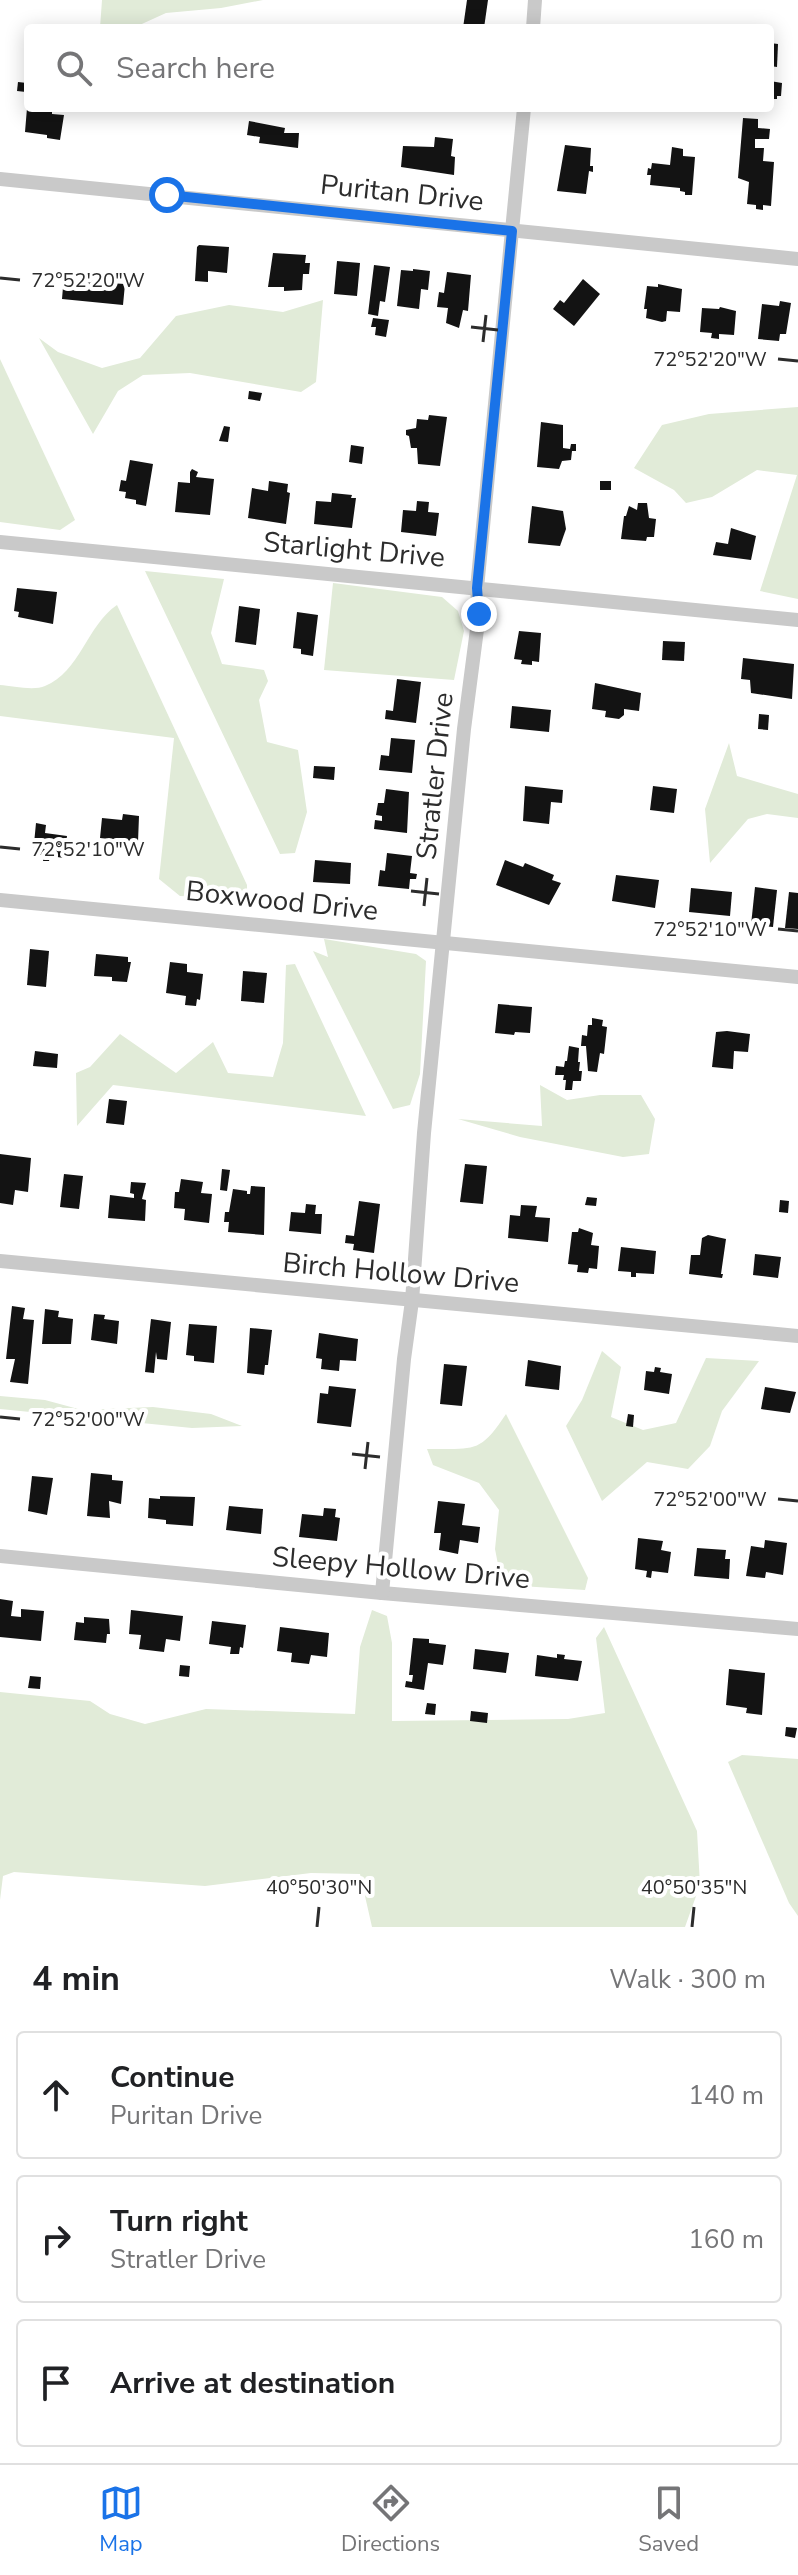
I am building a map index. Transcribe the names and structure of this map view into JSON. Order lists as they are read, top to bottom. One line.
{"streets":{"street":["Puritan Drive","Starlight Drive","Stratler Drive","Boxwood Drive","Birch Hollow Drive","Sleepy Hollow Drive"]},"crossings":[["Puritan Drive","Stratler Drive"],["Starlight Drive","Stratler Drive"],["Stratler Drive","Boxwood Drive"],["Stratler Drive","Birch Hollow Drive"],["Stratler Drive","Sleepy Hollow Drive"]],"page":{"search":"Search here","heading":["4 min","Walk · 300 m"],"list":[["Continue","Puritan Drive","140 m"],["Turn right","Stratler Drive","160 m"],"Arrive at destination"],"nav":["Map","Directions","Saved"]},"coordinates":["72°52'20\"W","72°52'10\"W","72°52'00\"W","40°50'30\"N","40°50'35\"N"]}
